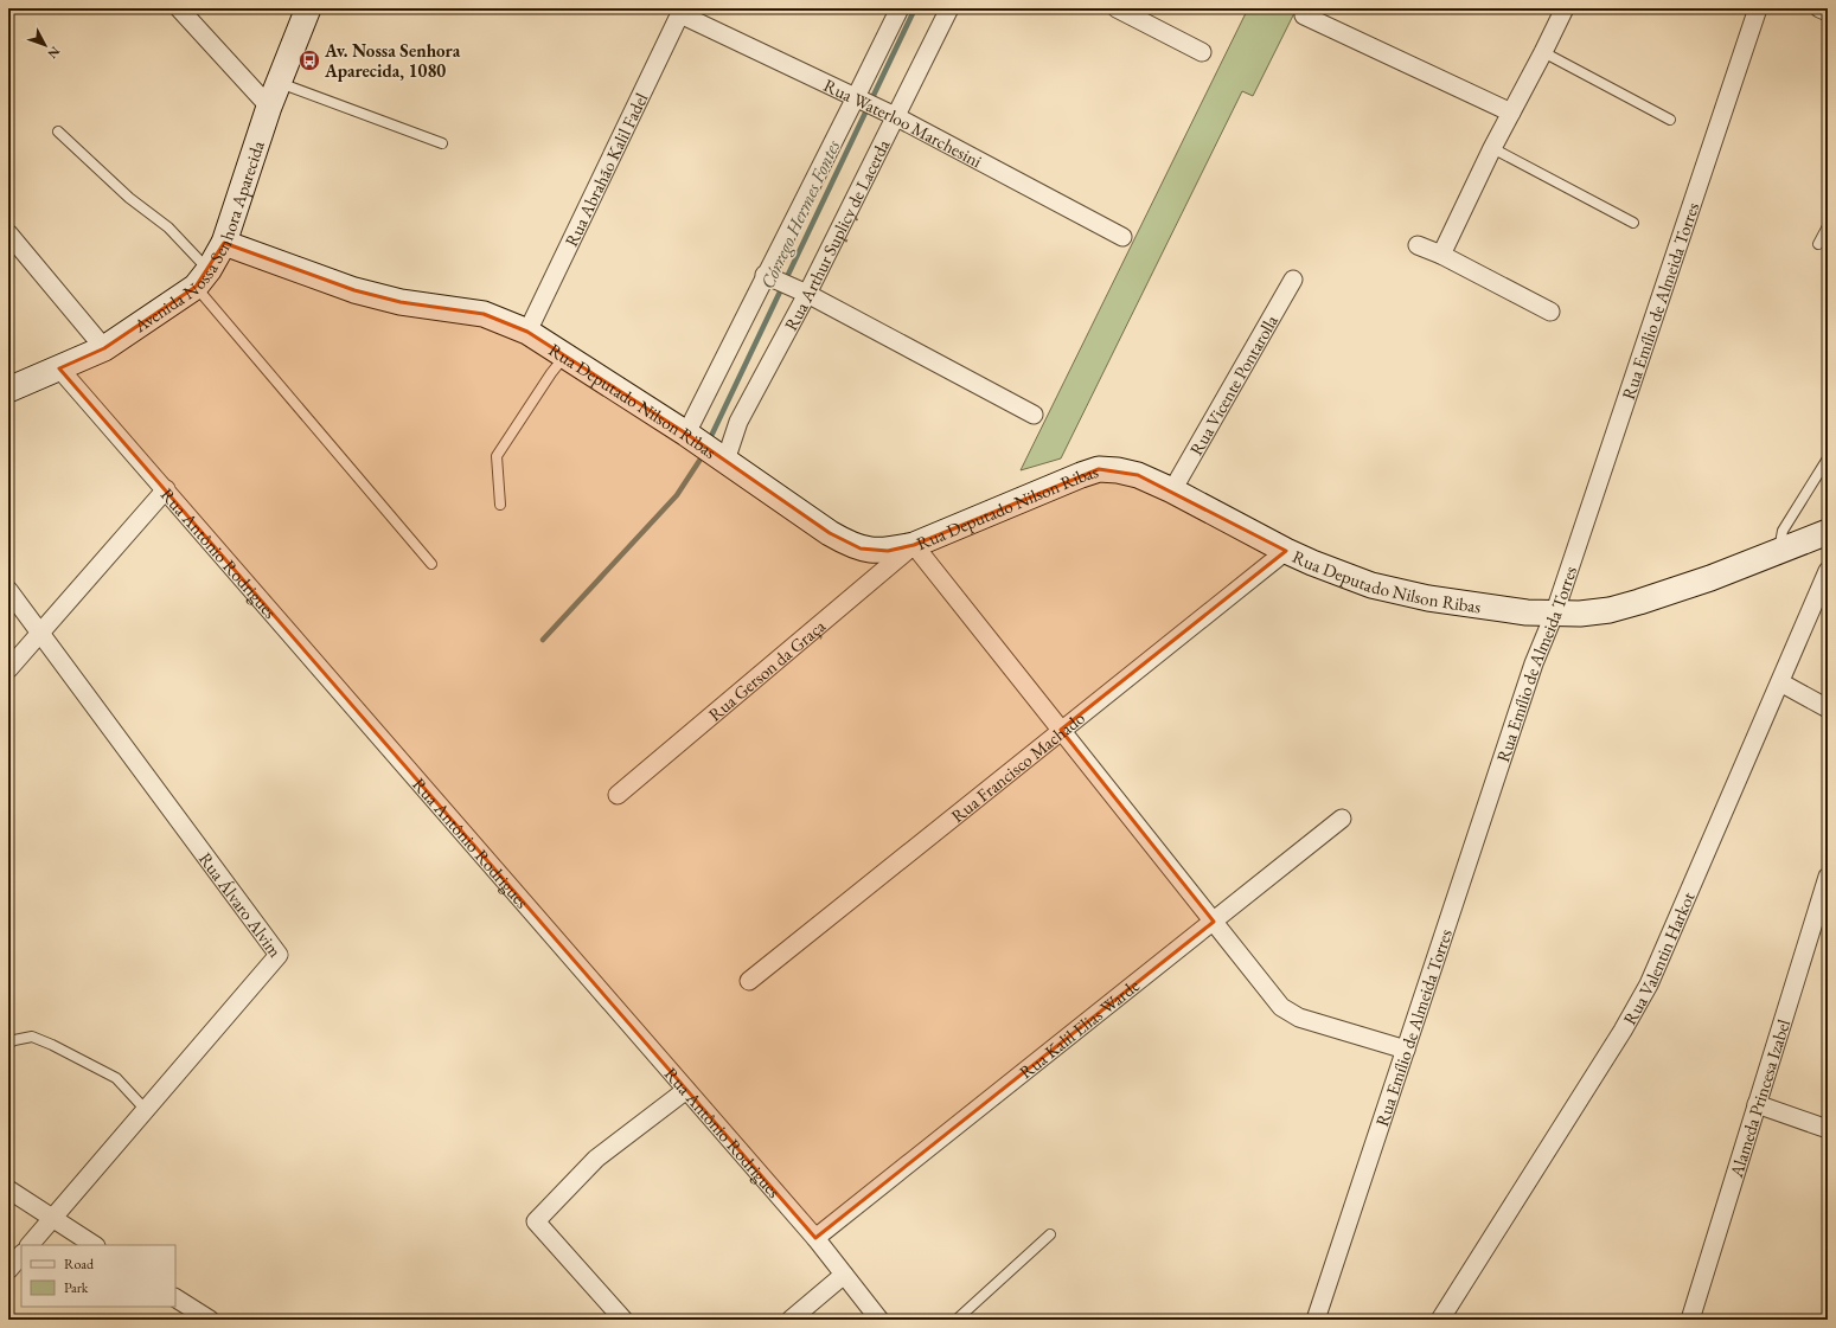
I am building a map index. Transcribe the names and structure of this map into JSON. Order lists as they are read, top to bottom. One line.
{"streets":{"street":["Rua Waterloo Marchesini","Rua Abrahão Kalil Fadel","Avenida Nossa Senhora Aparecida","Rua Arthur Suplicy de Lacerda","Rua Emílio de Almeida Torres","Rua Vicente Pontarolla","Rua Deputado Nilson Ribas","Rua Antônio Rodrigues","Rua Gerson da Graça","Rua Francisco Machado","Rua Álvaro Alvim","Rua Valentin Harkot","Rua Kalil Elias Warde","Alameda Princesa Izabel"]},"crossings":[["Rua Waterloo Marchesini","Rua Abrahão Kalil Fadel"],["Rua Waterloo Marchesini","Rua Arthur Suplicy de Lacerda"],["Rua Abrahão Kalil Fadel","Rua Deputado Nilson Ribas"],["Avenida Nossa Senhora Aparecida","Rua Deputado Nilson Ribas"],["Avenida Nossa Senhora Aparecida","Rua Antônio Rodrigues"],["Rua Arthur Suplicy de Lacerda","Rua Deputado Nilson Ribas"],["Rua Emílio de Almeida Torres","Rua Deputado Nilson Ribas"],["Rua Vicente Pontarolla","Rua Deputado Nilson Ribas"],["Rua Deputado Nilson Ribas","Rua Gerson da Graça"],["Rua Deputado Nilson Ribas","Rua Francisco Machado"],["Rua Antônio Rodrigues","Rua Kalil Elias Warde"]],"water":["Córrego Hermes Fontes"],"places":{"bus stop":["Av. Nossa Senhora Aparecida, 1080"]},"legend":["Road","Park"],"north":"bottom right"}
